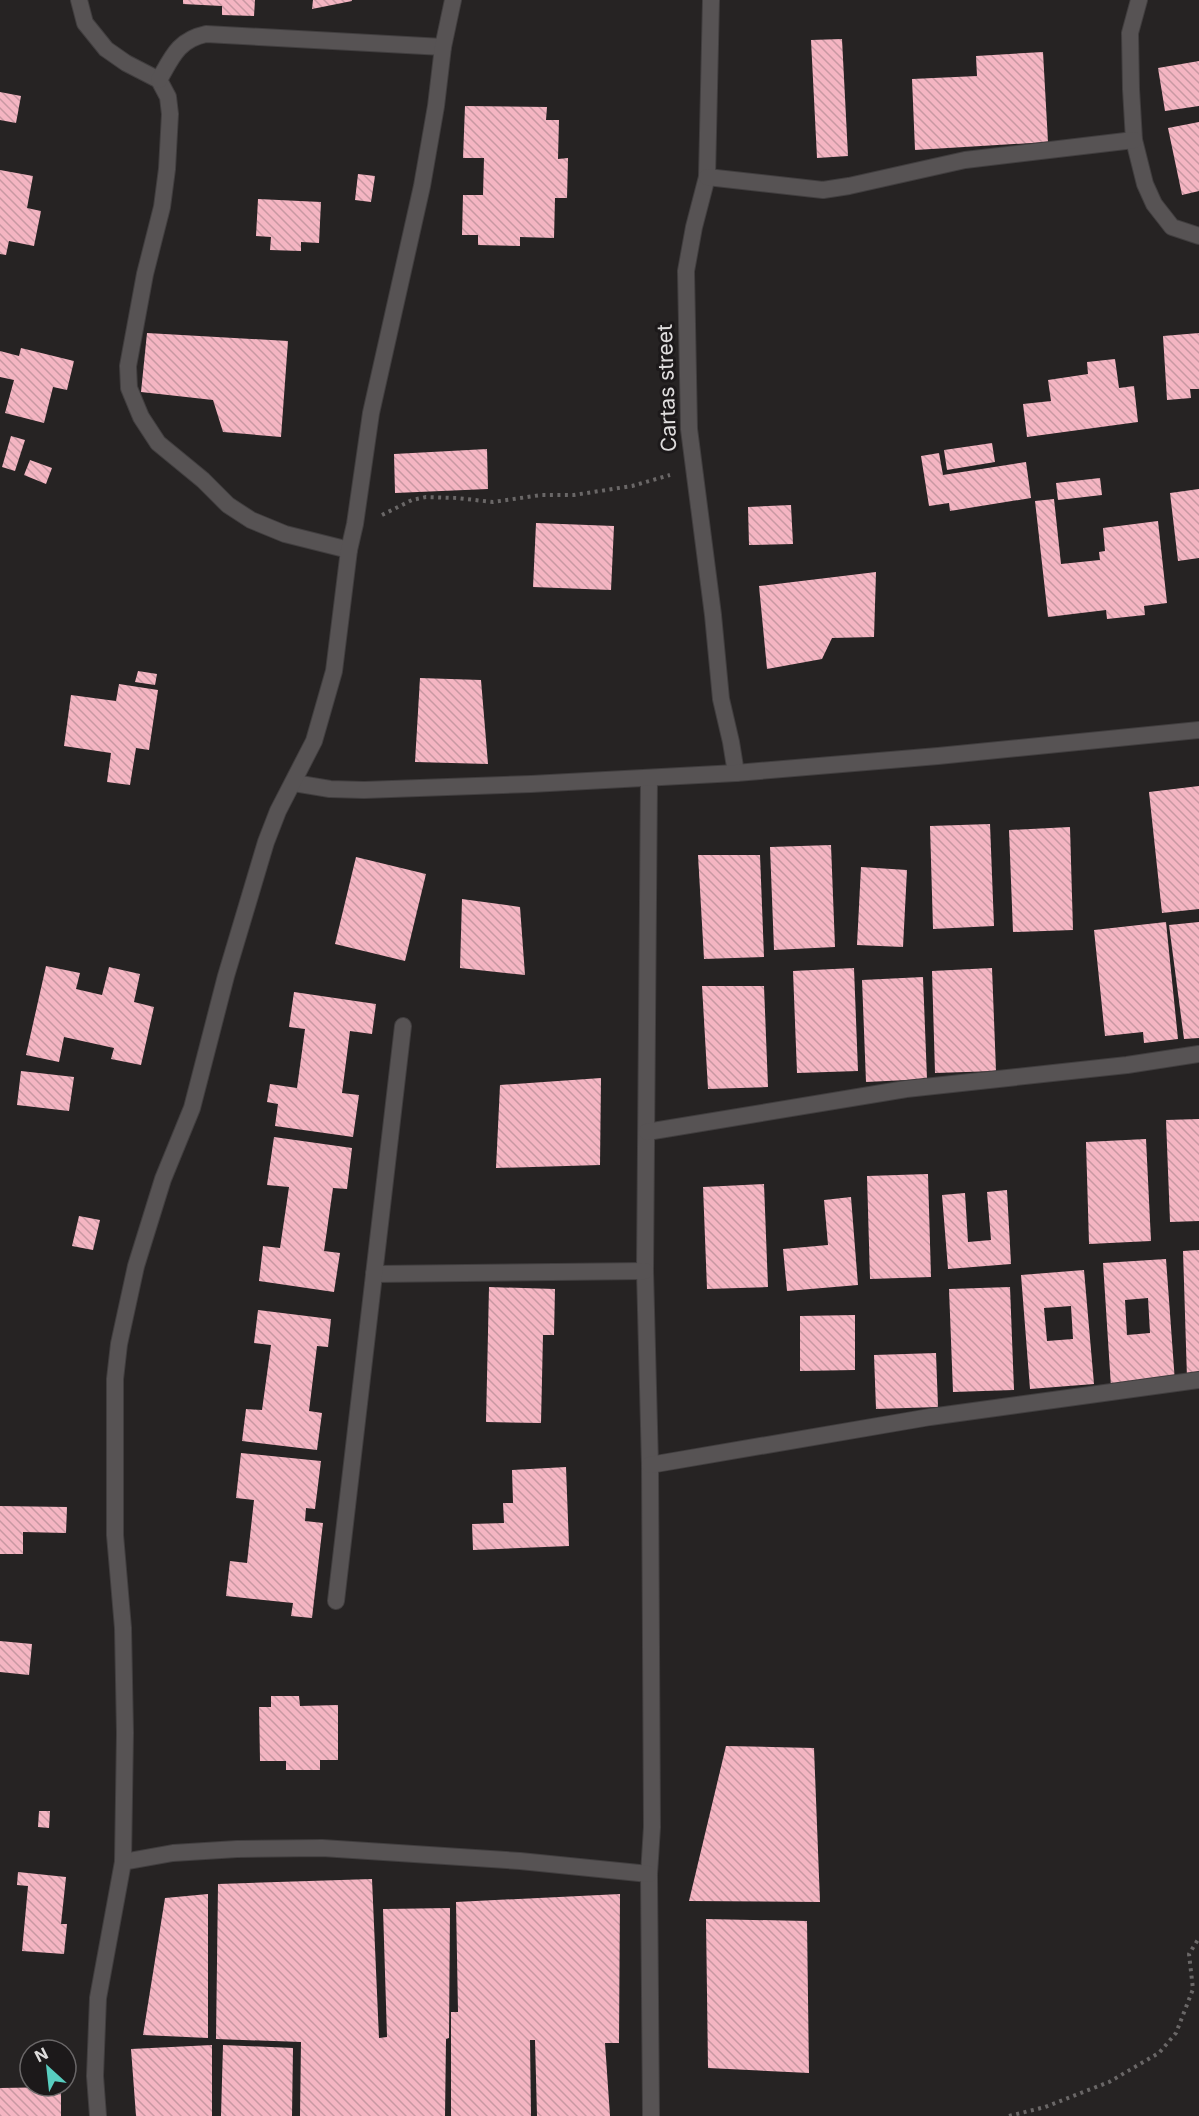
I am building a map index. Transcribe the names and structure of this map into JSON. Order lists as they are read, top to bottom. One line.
{"streets":{"street":["Cartas street"]},"north":"top left"}
